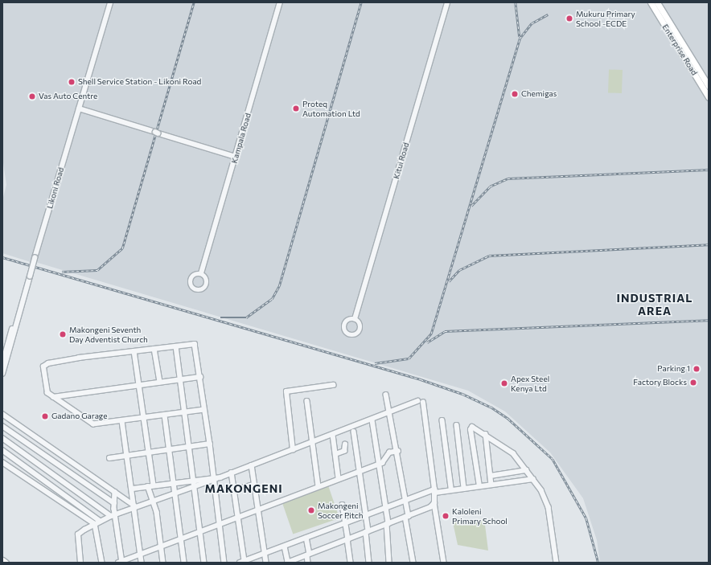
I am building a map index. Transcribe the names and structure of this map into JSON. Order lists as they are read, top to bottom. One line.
{"streets":{"main road":["Enterprise Road"],"street":["Kampala Road","Kitui Road","Likoni Road"]},"districts":["INDUSTRIAL AREA","MAKONGENI"],"places":["Mukuru Primary School -ECDE","Shell Service Station - Likoni Road","Chemigas","Vas Auto Centre","Proteq Automation Ltd","Makongeni Seventh Day Adventist Church","Parking 1","Factory Blocks","Apex Steel Kenya Ltd","Gadano Garage","Makongeni Soccer Pitch","Kaloleni Primary School"]}
